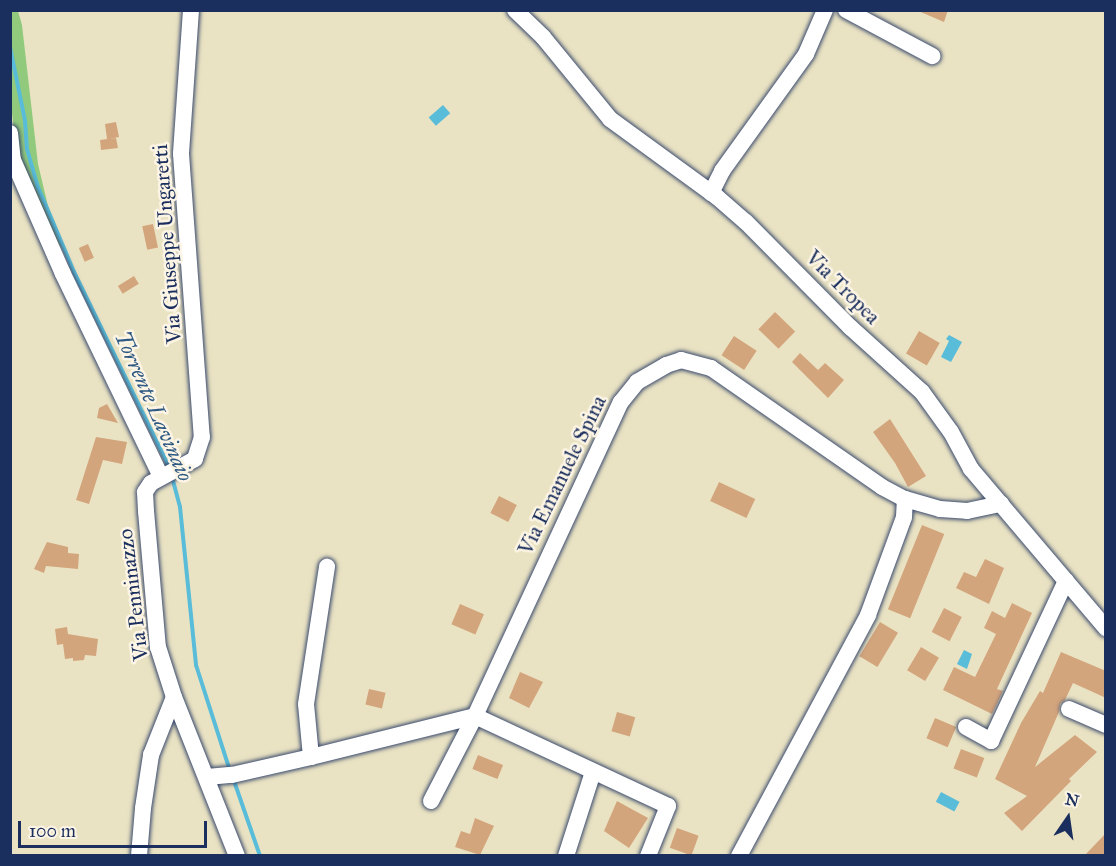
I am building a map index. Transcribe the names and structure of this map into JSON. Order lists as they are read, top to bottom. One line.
{"streets":{"street":["Via Giuseppe Ungaretti","Via Tropea","Via Emanuele Spina","Via Penninazzo"]},"crossings":[["Via Giuseppe Ungaretti","Via Penninazzo"],["Via Tropea","Via Emanuele Spina"]],"water":["Torrente Lavinaio"],"scale_bar":"100 m","north":"top"}
